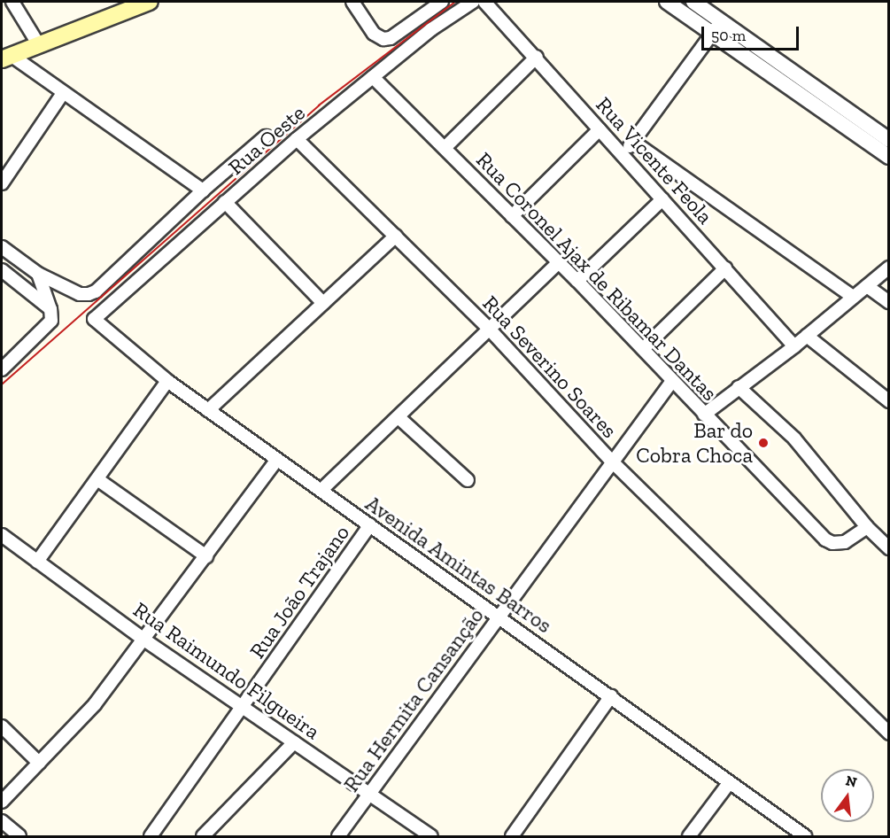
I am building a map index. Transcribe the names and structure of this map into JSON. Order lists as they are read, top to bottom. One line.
{"streets":{"street":["Rua Oeste","Rua Vicente Feola","Rua Coronel Ajax de Ribamar Dantas","Rua Severino Soares","Avenida Amintas Barros","Rua João Trajano","Rua Raimundo Filgueira","Rua Hermita Cansanção"]},"crossings":[["Rua Oeste","Rua Coronel Ajax de Ribamar Dantas"],["Rua Oeste","Rua Severino Soares"],["Rua Oeste","Avenida Amintas Barros"],["Rua Coronel Ajax de Ribamar Dantas","Rua Hermita Cansanção"],["Rua Severino Soares","Rua Hermita Cansanção"],["Avenida Amintas Barros","Rua João Trajano"],["Avenida Amintas Barros","Rua Hermita Cansanção"],["Rua João Trajano","Rua Raimundo Filgueira"],["Rua Raimundo Filgueira","Rua Hermita Cansanção"]],"places":["Bar do Cobra Choca"],"scale_bar":"50 m","north":"top"}
